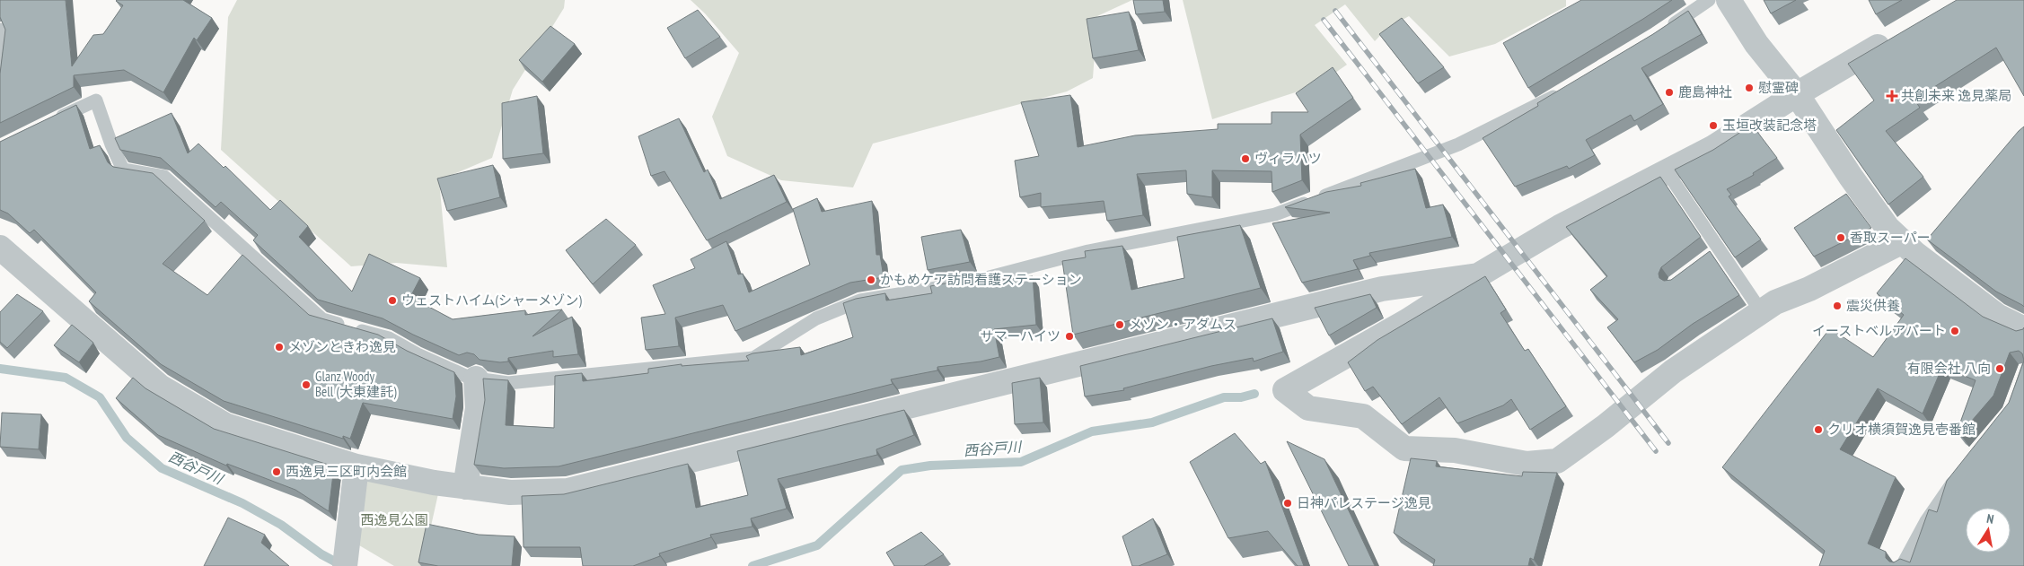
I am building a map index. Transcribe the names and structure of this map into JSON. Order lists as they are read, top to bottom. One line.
{"water":["西谷戸川"],"parks":["西逸見公園"],"places":{"other":["慰霊碑","鹿島神社","玉垣改装記念塔","ヴィラハツ","香取スーパー","かもめケア訪問看護ステーション","ウェストハイム(シャーメゾン)","震災供養","メゾン・アダムス","イーストベルアパート","サマーハイツ","メゾンときわ逸見","有限会社 八向","Glanz Woody Bell (大東建託)","クリオ横須賀逸見壱番館","西逸見三区町内会館","日神パレステージ逸見"],"health":["共創未来 逸見薬局"]},"north":"top"}
